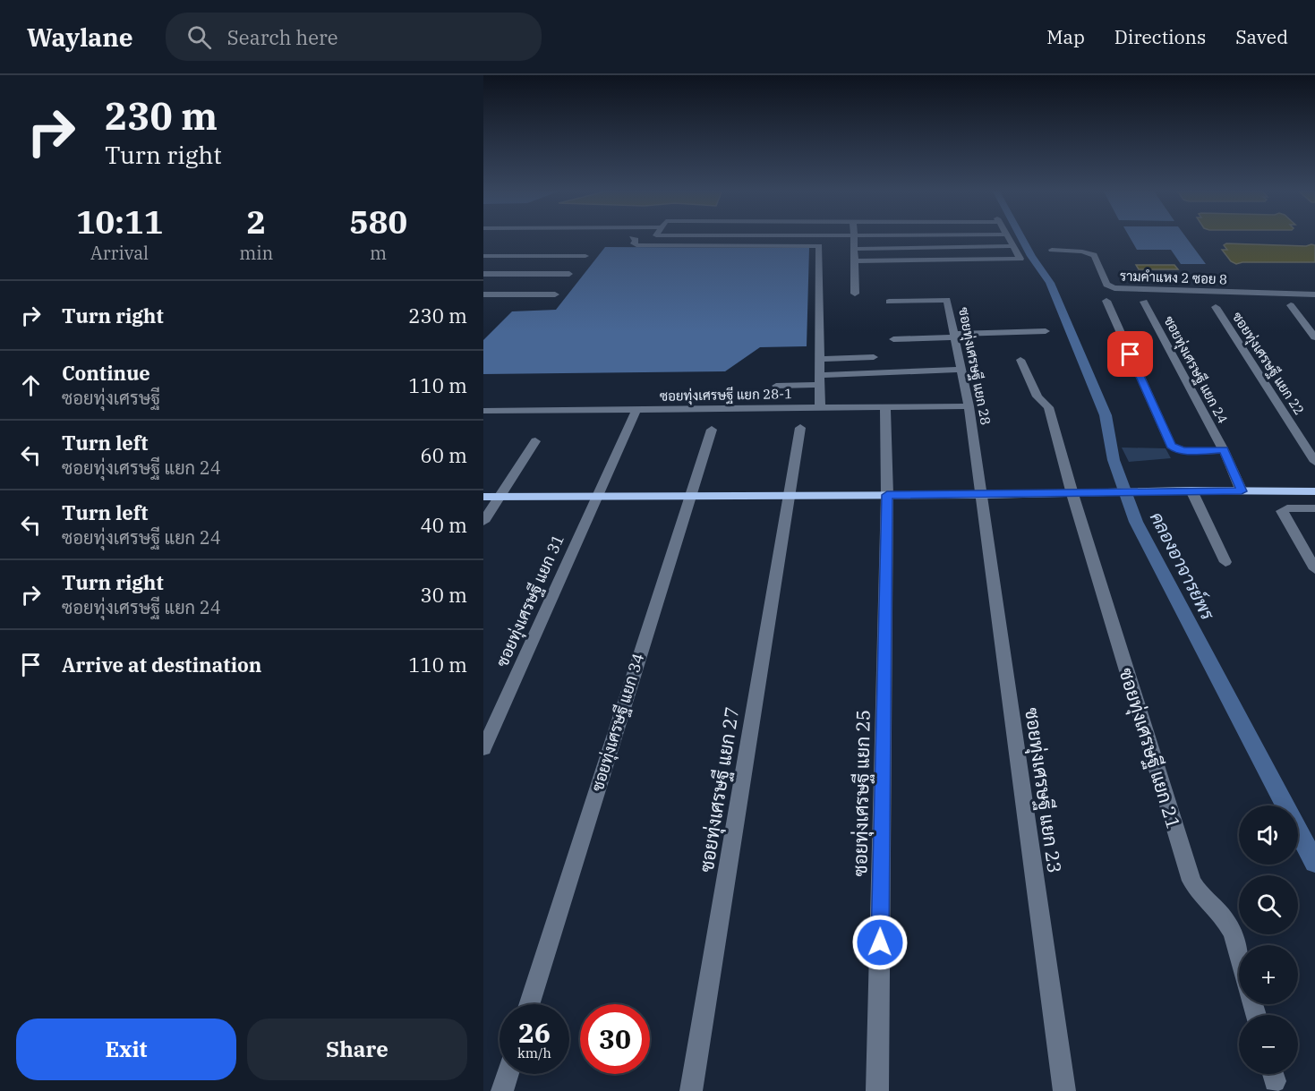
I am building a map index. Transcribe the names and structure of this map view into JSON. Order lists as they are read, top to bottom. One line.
{"streets":{"street":["รามคำแหง 2 ซอย 8","ซอยทุ่งเศรษฐี แยก 22","ซอยทุ่งเศรษฐี แยก 28","ซอยทุ่งเศรษฐี แยก 24","ซอยทุ่งเศรษฐี แยก 28-1","ซอยทุ่งเศรษฐี แยก 31","ซอยทุ่งเศรษฐี แยก 34","ซอยทุ่งเศรษฐี แยก 21","ซอยทุ่งเศรษฐี แยก 27","ซอยทุ่งเศรษฐี แยก 23","ซอยทุ่งเศรษฐี แยก 25"]},"crossings":[["ซอยทุ่งเศรษฐี แยก 28","ซอยทุ่งเศรษฐี แยก 28-1"],["ซอยทุ่งเศรษฐี แยก 28","ซอยทุ่งเศรษฐี แยก 23"],["ซอยทุ่งเศรษฐี แยก 28-1","ซอยทุ่งเศรษฐี แยก 31"],["ซอยทุ่งเศรษฐี แยก 28-1","ซอยทุ่งเศรษฐี แยก 25"]],"water":["คลองอาจารย์พร"],"page":{"header":"Waylane","search":"Search here","nav":["Map","Directions","Saved"],"turn":["230 m","Turn right"],"eta":["10:11","Arrival","2","min","580","m"],"list":[{"name":"Turn right","value":"230 m"},{"name":"Continue","note":"ซอยทุ่งเศรษฐี","value":"110 m"},{"name":"Turn left","note":"ซอยทุ่งเศรษฐี แยก 24","value":"60 m"},{"name":"Turn left","note":"ซอยทุ่งเศรษฐี แยก 24","value":"40 m"},{"name":"Turn right","note":"ซอยทุ่งเศรษฐี แยก 24","value":"30 m"},{"name":"Arrive at destination","value":"110 m"}],"map_buttons":["+","−"],"speed":"26 km/h","limit":"30","buttons":["Exit","Share"]}}
